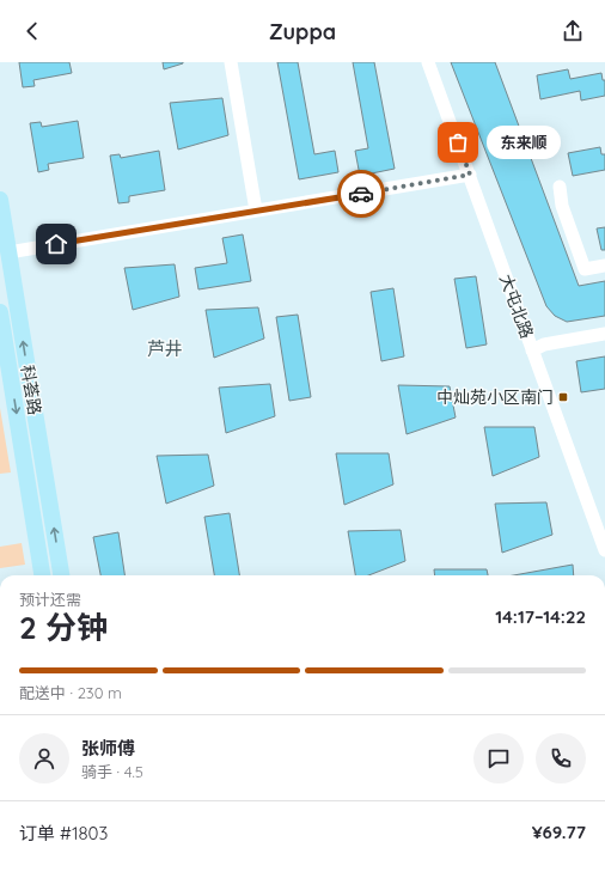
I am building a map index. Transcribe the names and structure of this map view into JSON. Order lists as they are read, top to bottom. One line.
{"streets":{"main road":["科荟路"],"street":["大屯北路"]},"districts":["芦井"],"places":{"other":["东来顺"],"transit":["中灿苑小区南门"]},"page":{"header":"Zuppa","bubble":"东来顺","heading":["2 分钟","预计还需","14:17–14:22"],"panel":["张师傅","骑手 · 4.5","订单 #1803","¥69.77"],"bar":"配送中 · 230 m"}}
